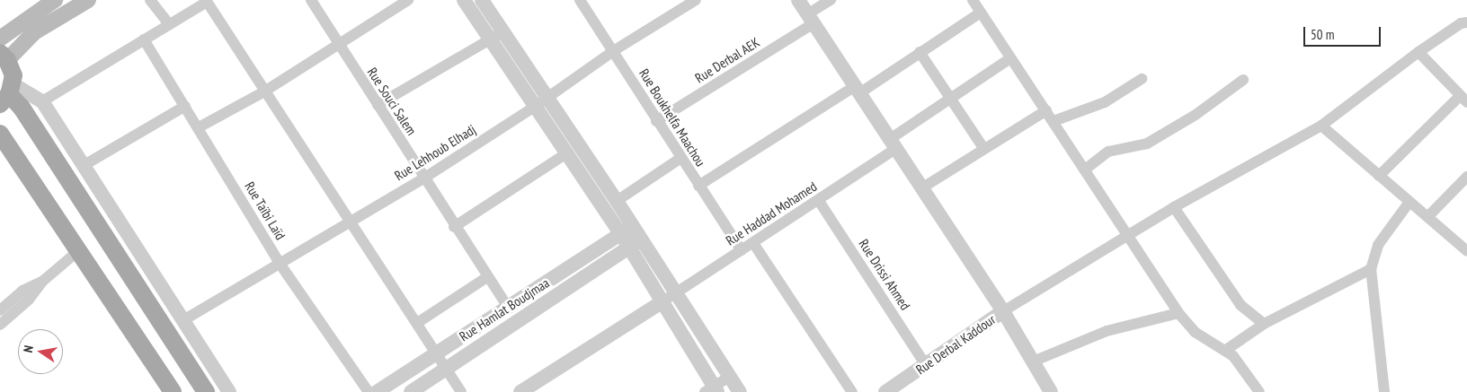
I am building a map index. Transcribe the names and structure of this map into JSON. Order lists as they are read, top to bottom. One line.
{"streets":{"street":["Rue Derbal AEK","Rue Souci Salem","Rue Boukhelfa Maachou","Rue Lehhoub Elhadj","Rue Taïbi Laïd","Rue Haddad Mohamed","Rue Drissi Ahmed","Rue Hamlat Boudjmaa","Rue Derbal Kaddour"]},"crossings":[["Rue Derbal AEK","Rue Boukhelfa Maachou"],["Rue Souci Salem","Rue Lehhoub Elhadj"],["Rue Souci Salem","Rue Hamlat Boudjmaa"],["Rue Boukhelfa Maachou","Rue Lehhoub Elhadj"],["Rue Boukhelfa Maachou","Rue Haddad Mohamed"],["Rue Lehhoub Elhadj","Rue Taïbi Laïd"],["Rue Haddad Mohamed","Rue Drissi Ahmed"],["Rue Drissi Ahmed","Rue Derbal Kaddour"]],"scale_bar":"50 m","north":"left"}
